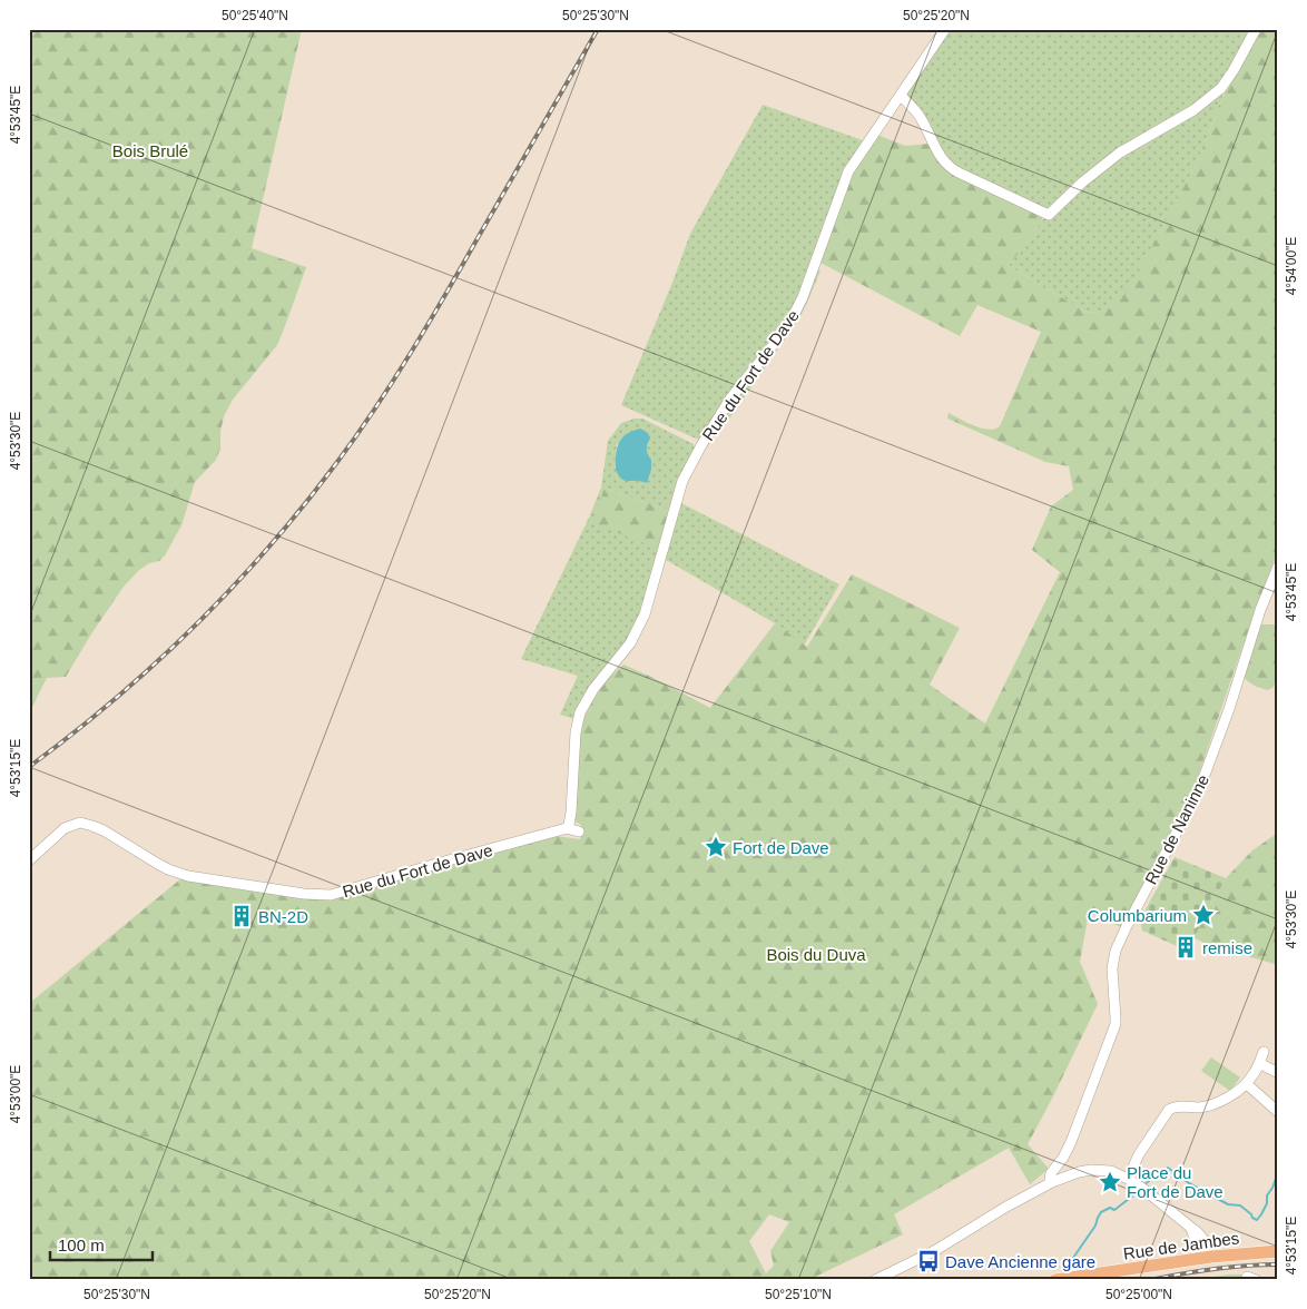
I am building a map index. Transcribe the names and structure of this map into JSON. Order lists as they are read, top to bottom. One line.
{"streets":{"main road":["Rue de Jambes"],"street":["Rue du Fort de Dave","Rue de Naninne"]},"parks":["Bois Brulé","Bois du Duva"],"places":{"place":["Fort de Dave","Columbarium","Place du Fort de Dave"],"building":["BN-2D","remise"],"bus stop":["Dave Ancienne gare"]},"scale_bar":"100 m","coordinates":["50°25'40\"N","50°25'30\"N","50°25'20\"N","4°53'45\"E","4°54'00\"E","4°53'30\"E","4°53'15\"E","4°53'00\"E","50°25'10\"N","50°25'00\"N"]}
